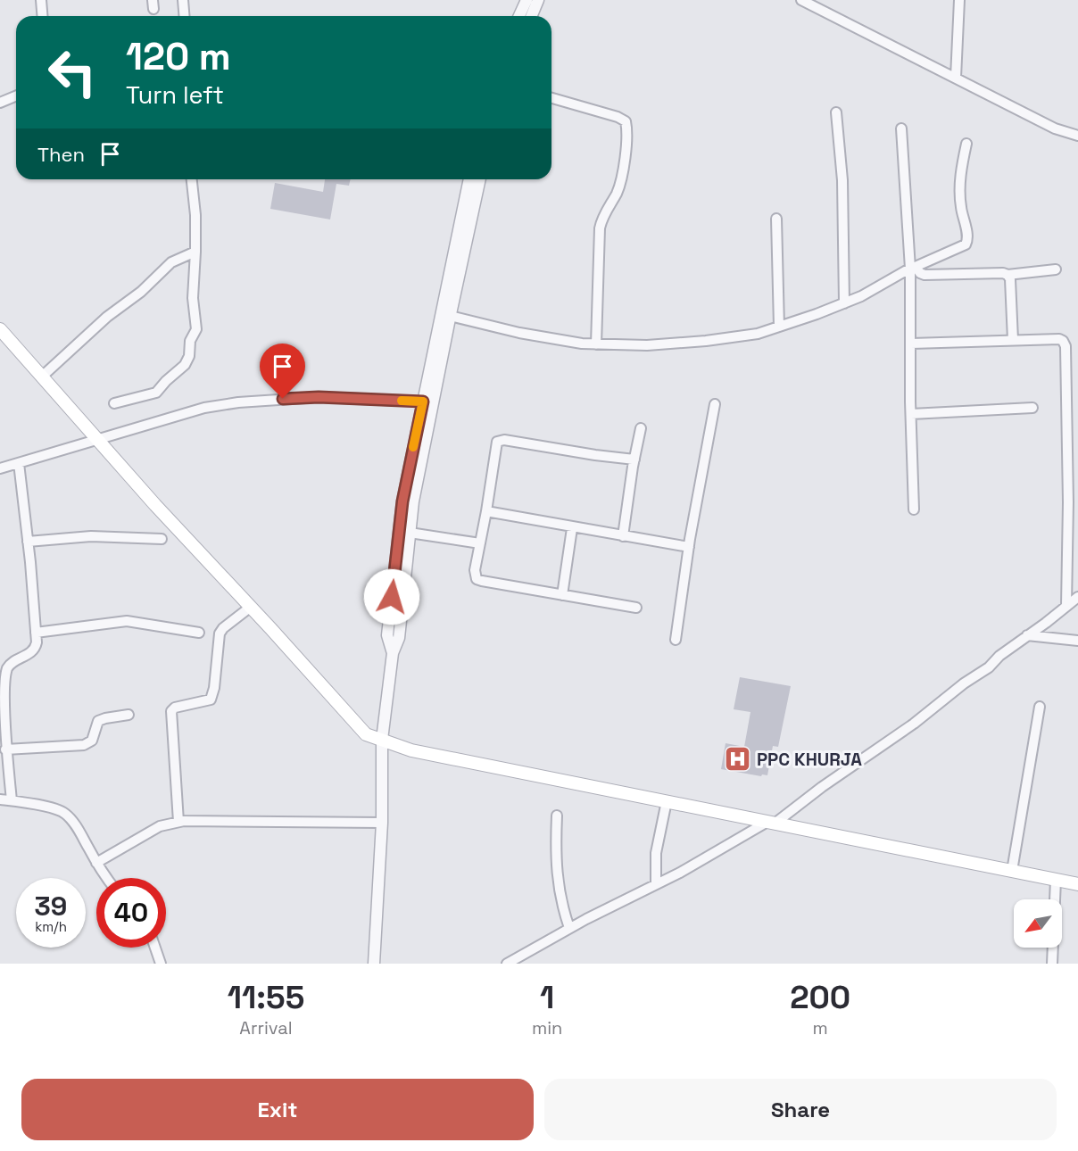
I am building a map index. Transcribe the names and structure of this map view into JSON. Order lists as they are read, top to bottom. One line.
{"places":{"hospital":["PPC KHURJA"]},"north":"bottom left","page":{"turn":["120 m","Turn left"],"then":"Then","speed":"39 km/h","limit":"40","eta":["11:55","Arrival","1","min","200","m"],"buttons":["Exit","Share"]}}
